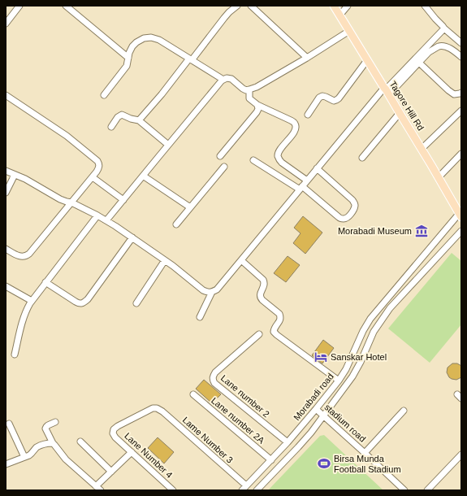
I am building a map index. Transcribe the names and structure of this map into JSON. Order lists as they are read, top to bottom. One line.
{"streets":{"main road":["Tagore Hill Rd"],"street":["Lane number 2","Morabadi road","Lane number 2A","stadium road","Lame Number 3","Lane Number 4"]},"crossings":[["Tagore Hill Rd","Morabadi road"],["Lane number 2","Morabadi road"],["Morabadi road","Lane number 2A"],["Morabadi road","stadium road"],["Morabadi road","Lame Number 3"],["Lame Number 3","Lane Number 4"]],"places":{"museum":["Morabadi Museum"],"hotel":["Sanskar Hotel"],"sports":["Birsa Munda Football Stadium"]}}
